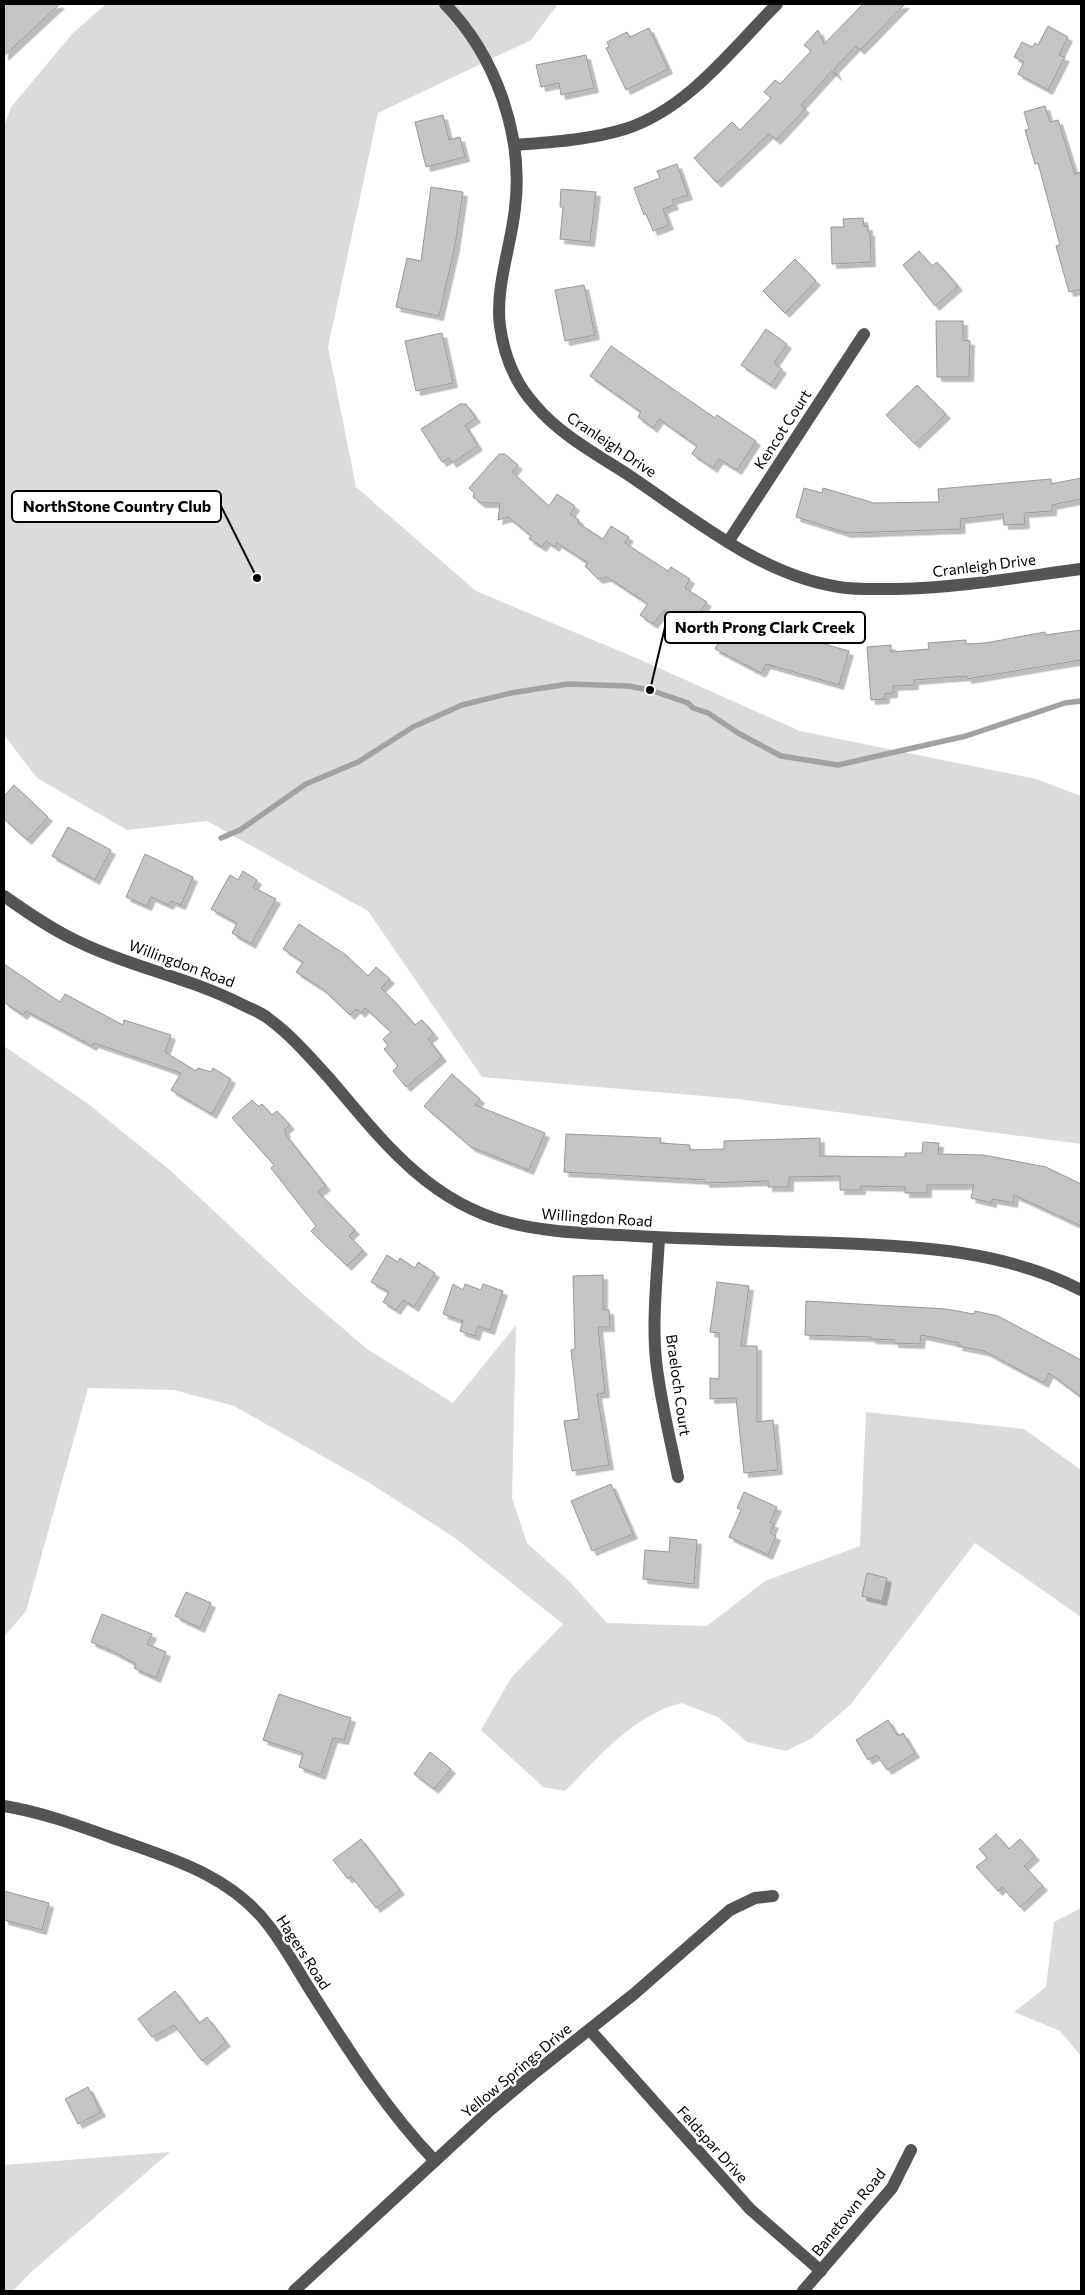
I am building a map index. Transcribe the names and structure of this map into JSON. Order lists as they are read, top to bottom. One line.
{"streets":{"street":["Kencot Court","Cranleigh Drive","Willingdon Road","Braeloch Court","Hagers Road","Yellow Springs Drive","Feldspar Drive","Banetown Road"]},"crossings":[["Kencot Court","Cranleigh Drive"],["Willingdon Road","Braeloch Court"],["Hagers Road","Yellow Springs Drive"],["Yellow Springs Drive","Feldspar Drive"],["Feldspar Drive","Banetown Road"]],"places":["NorthStone Country Club","North Prong Clark Creek"]}
